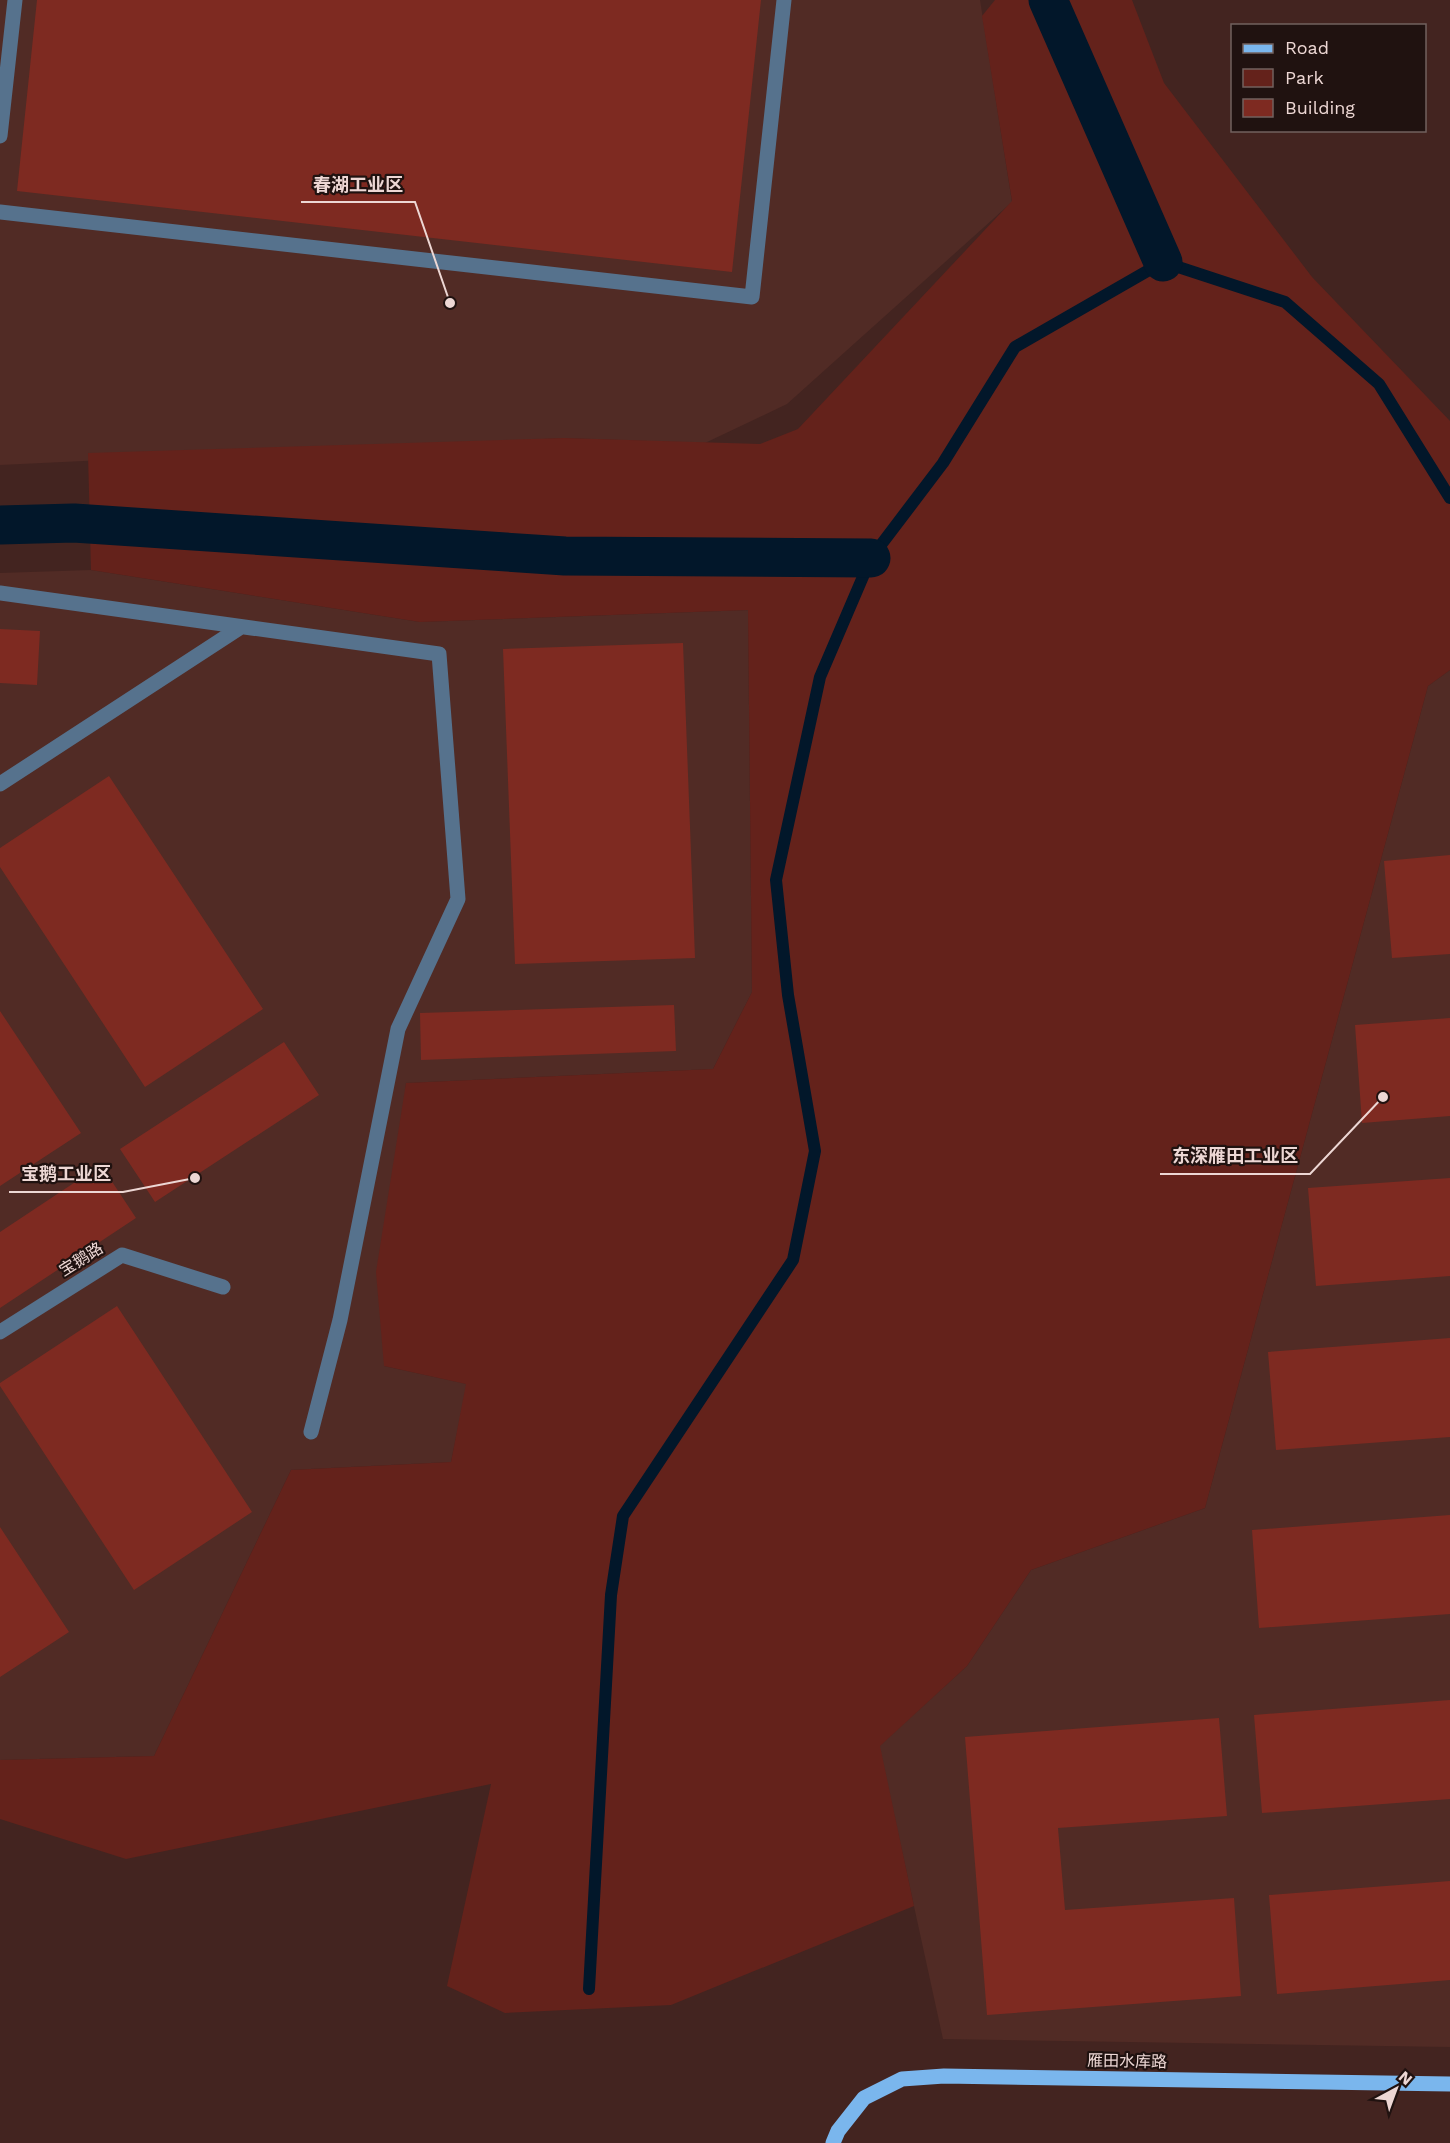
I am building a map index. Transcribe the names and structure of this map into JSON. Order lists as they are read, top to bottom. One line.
{"streets":{"main road":["雁田水库路"],"lane":["宝鹅路"]},"places":["春湖工业区","东深雁田工业区","宝鹅工业区"],"legend":["Road","Park","Building"],"north":"top right"}
